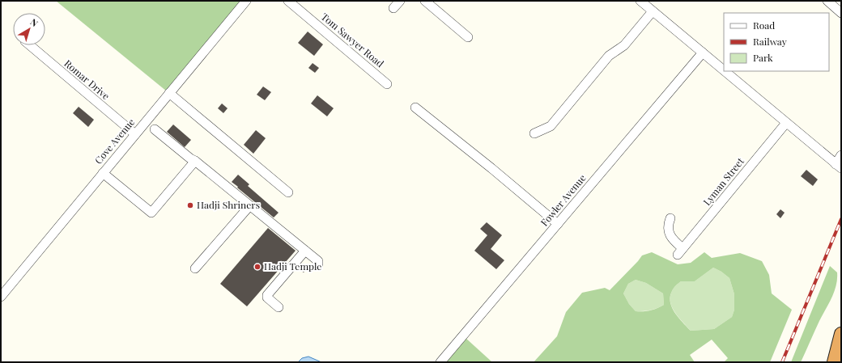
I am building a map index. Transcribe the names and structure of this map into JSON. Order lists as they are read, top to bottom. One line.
{"streets":{"street":["Tom Sawyer Road","Romar Drive","Cove Avenue","Lyman Street","Fowler Avenue"]},"crossings":[["Romar Drive","Cove Avenue"]],"places":["Hadji Shriners","Hadji Temple"],"legend":["Road","Railway","Park"],"north":"top right"}
